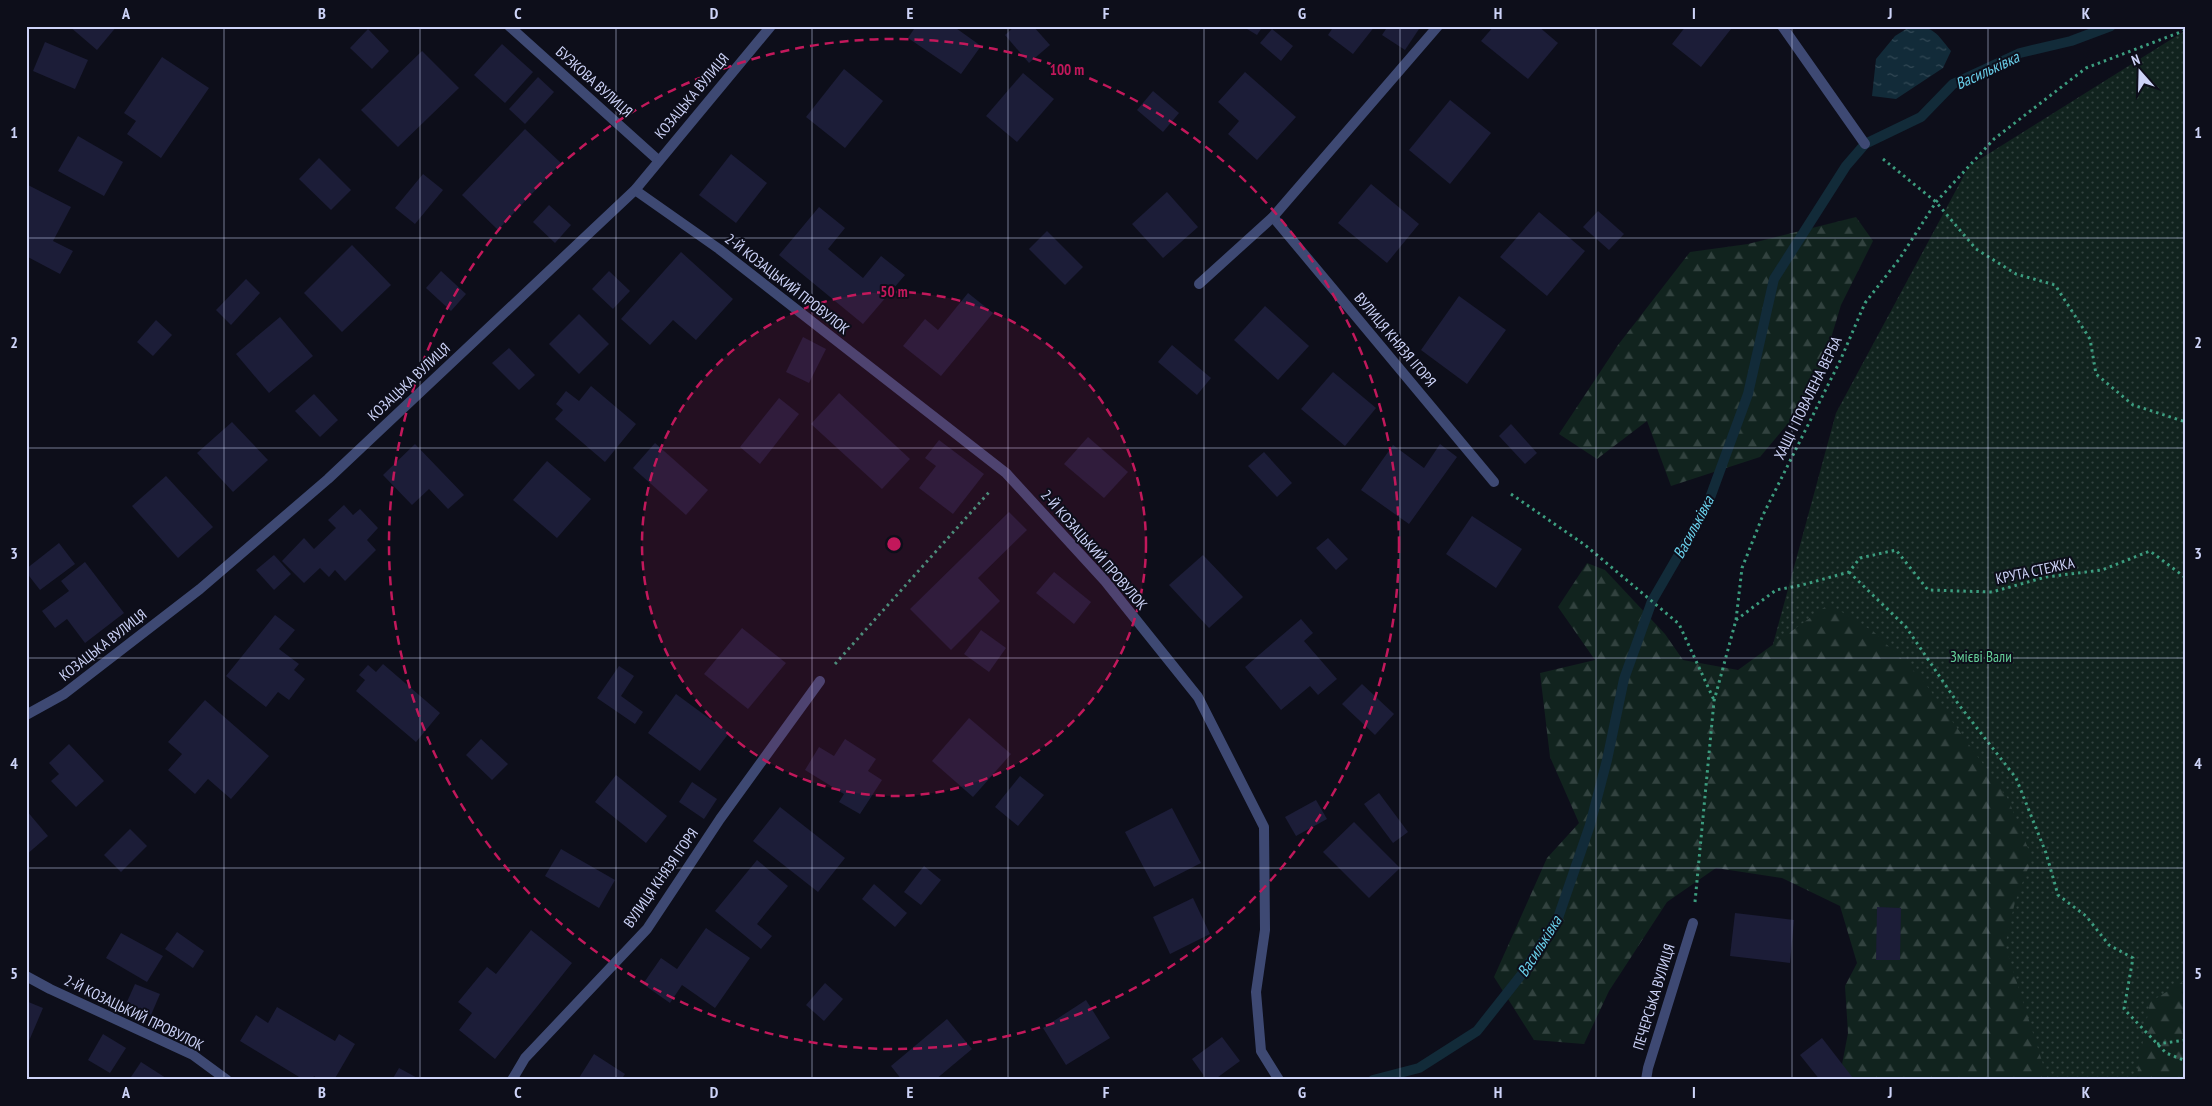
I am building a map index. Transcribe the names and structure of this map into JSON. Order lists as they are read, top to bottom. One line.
{"streets":{"street":["БУЗКОВА ВУЛИЦЯ","КОЗАЦЬКА ВУЛИЦЯ","2-Й КОЗАЦЬКИЙ ПРОВУЛОК","ВУЛИЦЯ КНЯЗЯ ІГОРЯ","ПЕЧЕРСЬКА ВУЛИЦЯ"],"path":["ХАЩІ І ПОВАЛЕНА ВЕРБА","КРУТА СТЕЖКА"]},"crossings":[["БУЗКОВА ВУЛИЦЯ","КОЗАЦЬКА ВУЛИЦЯ"],["КОЗАЦЬКА ВУЛИЦЯ","2-Й КОЗАЦЬКИЙ ПРОВУЛОК"],["ХАЩІ І ПОВАЛЕНА ВЕРБА","КРУТА СТЕЖКА"],["ХАЩІ І ПОВАЛЕНА ВЕРБА","ПЕЧЕРСЬКА ВУЛИЦЯ"]],"water":["Васильківка"],"parks":["Змієві Вали"],"north":"top","grid":{"columns":["A","B","C","D","E","F","G","H","I","J","K"],"rows":["1","2","3","4","5"]},"rings":["100 m","50 m"]}
